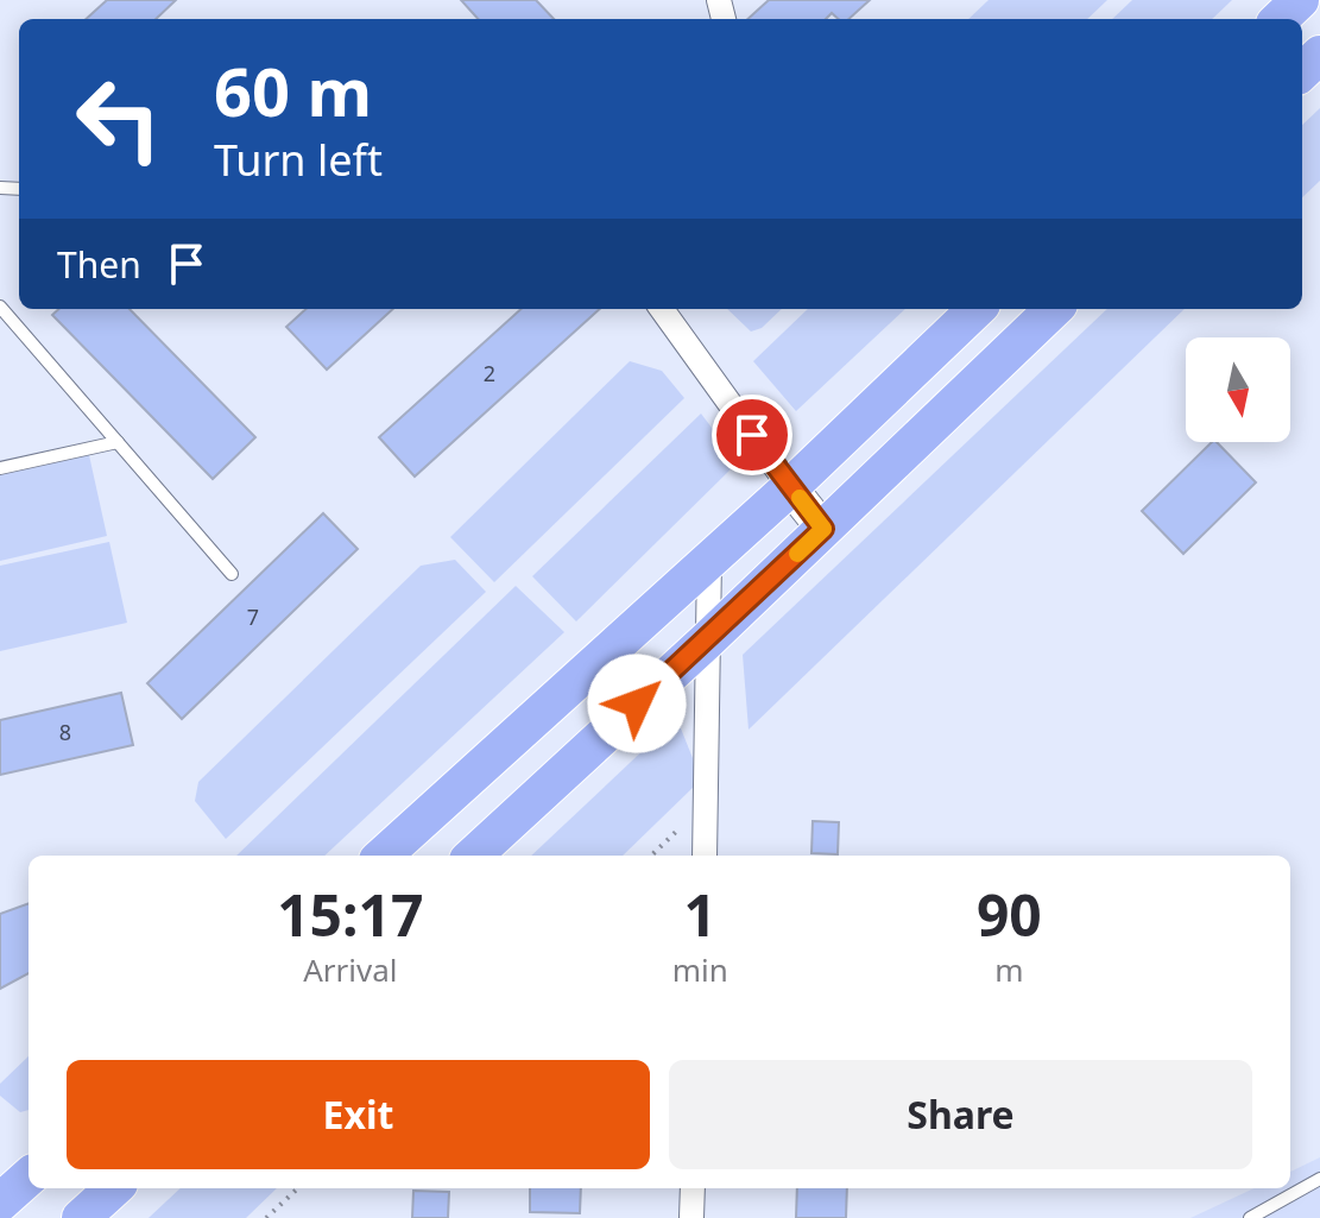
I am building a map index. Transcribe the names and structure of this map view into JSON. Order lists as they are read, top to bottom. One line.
{"house_numbers":["2","7","8"],"north":"bottom","page":{"turn":["60 m","Turn left"],"then":"Then","eta":["15:17","Arrival","1","min","90","m"],"buttons":["Exit","Share"]}}
